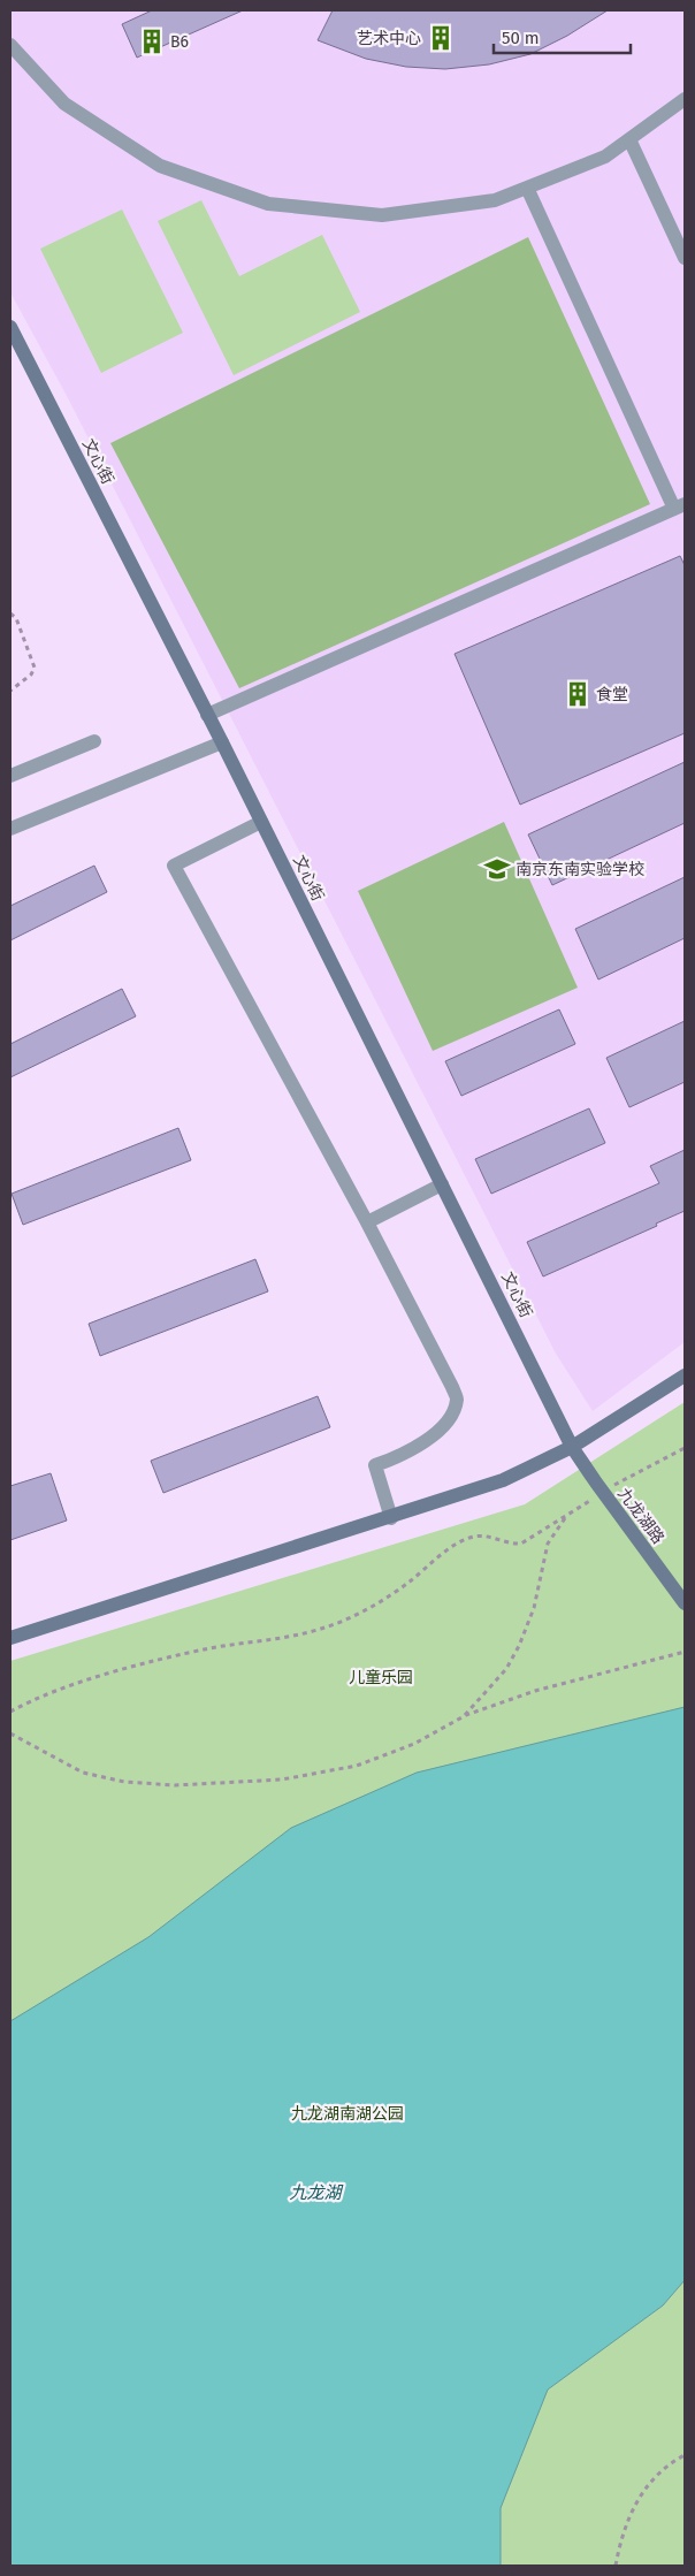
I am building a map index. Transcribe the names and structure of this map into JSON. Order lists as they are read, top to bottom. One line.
{"streets":{"street":["文心街","九龙湖路"]},"crossings":[["文心街","九龙湖路"]],"water":["九龙湖"],"parks":["儿童乐园","九龙湖南湖公园"],"places":{"building":["艺术中心","B6","食堂"],"school or university":["南京东南实验学校"]},"scale_bar":"50 m"}
